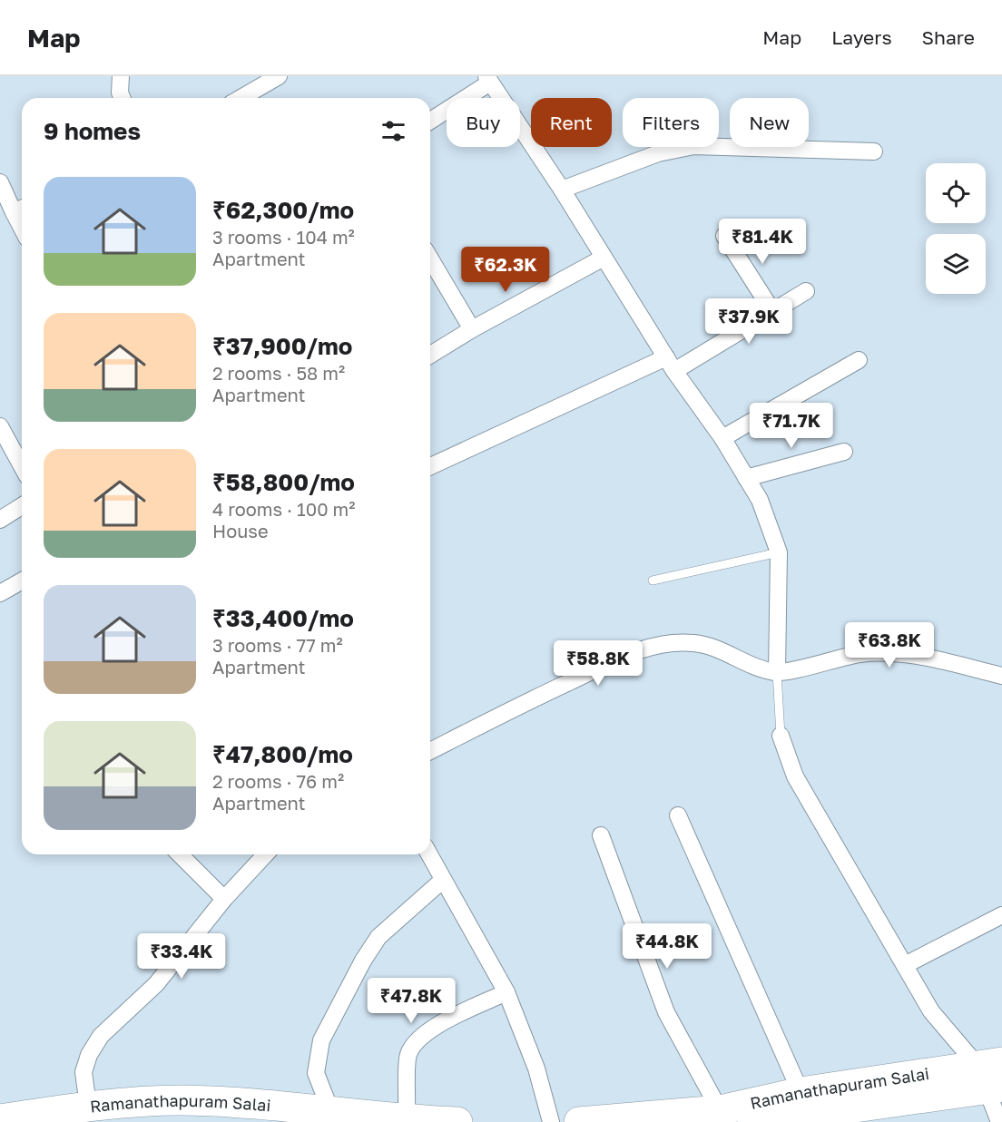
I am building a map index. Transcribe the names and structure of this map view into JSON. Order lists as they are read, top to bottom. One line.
{"streets":{"highway":["Ramanathapuram Salai"]},"page":{"header":"Map","nav":["Map","Layers","Share"],"chip":["Buy","Rent","Filters","New"],"heading":"9 homes","list":[{"name":"₹62,300/mo","note":"3 rooms · 104 m² · Apartment"},{"name":"₹37,900/mo","note":"2 rooms · 58 m² · Apartment"},{"name":"₹58,800/mo","note":"4 rooms · 100 m² · House"},{"name":"₹33,400/mo","note":"3 rooms · 77 m² · Apartment"},{"name":"₹47,800/mo","note":"2 rooms · 76 m² · Apartment"}],"price":["₹81.4K","₹62.3K","₹37.9K","₹71.7K","₹63.8K","₹58.8K","₹44.8K","₹33.4K","₹47.8K"]}}
